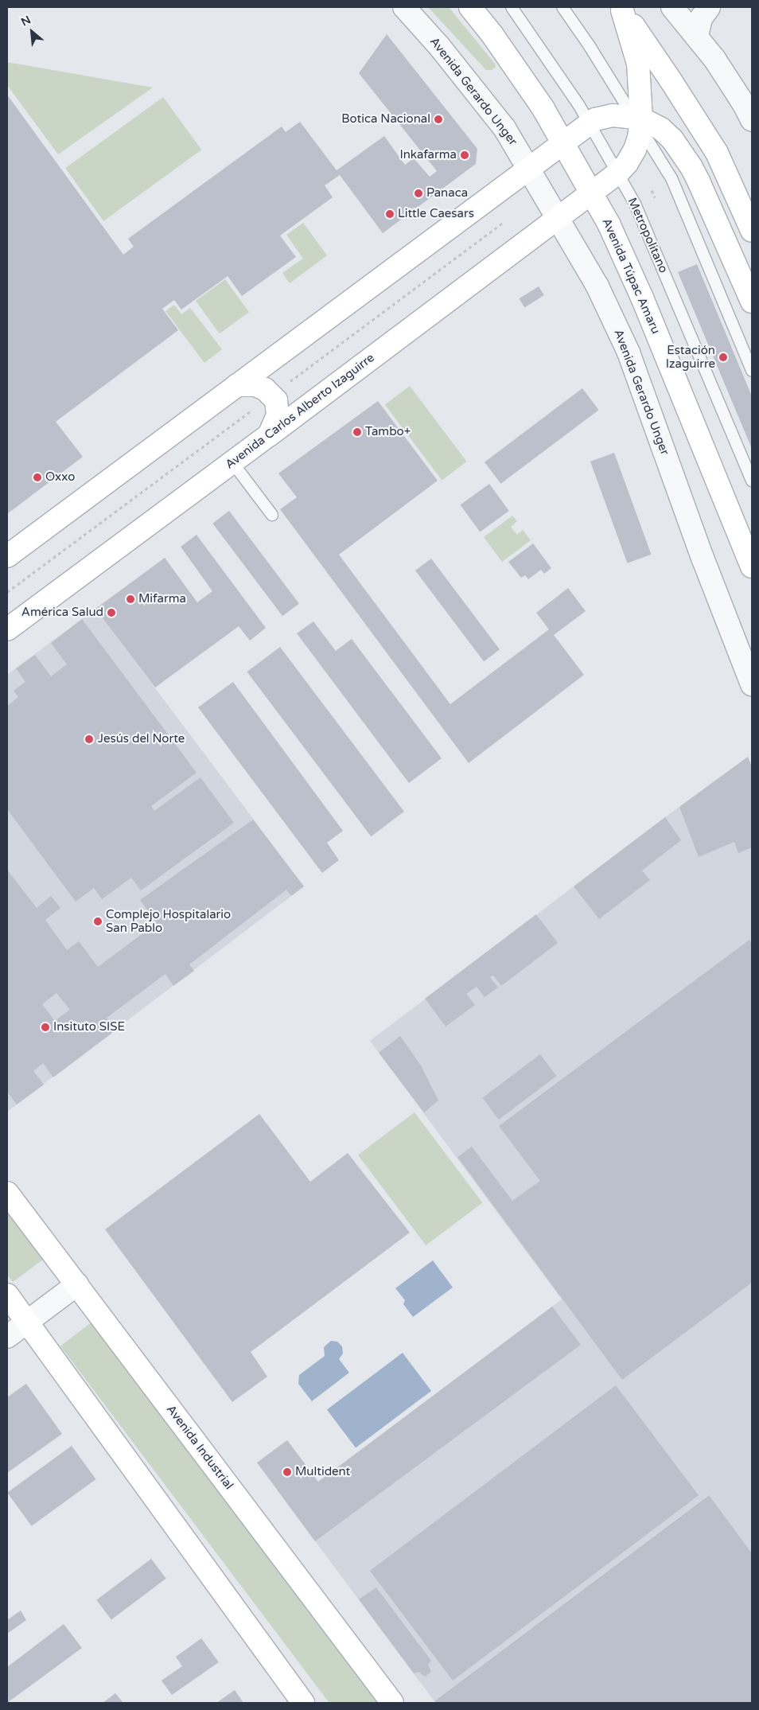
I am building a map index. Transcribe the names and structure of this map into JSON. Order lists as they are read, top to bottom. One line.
{"streets":{"main road":["Avenida Túpac Amaru","Avenida Carlos Alberto Izaguirre","Avenida Industrial"],"street":["Avenida Gerardo Unger"],"lane":["Metropolitano"]},"crossings":[["Avenida Gerardo Unger","Avenida Carlos Alberto Izaguirre"],["Metropolitano","Avenida Carlos Alberto Izaguirre"],["Avenida Túpac Amaru","Avenida Carlos Alberto Izaguirre"]],"places":["Botica Nacional","Inkafarma","Panaca","Little Caesars","Estación Izaguirre","Tambo+","Oxxo","Mifarma","América Salud","Jesús del Norte","Complejo Hospitalario San Pablo","Insituto SISE","Multident"],"north":"top left"}
